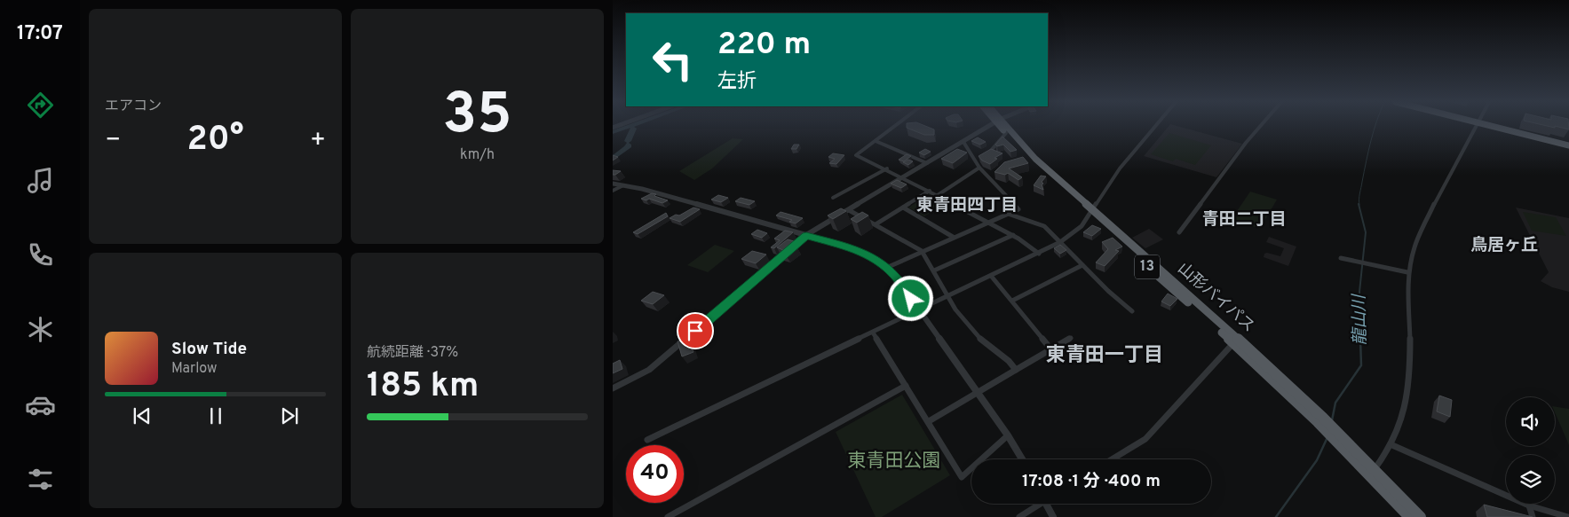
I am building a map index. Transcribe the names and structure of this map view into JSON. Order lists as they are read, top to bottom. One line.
{"streets":{"highway":["13","山形バイパス"]},"districts":["東青田四丁目","青田二丁目","鳥居ヶ丘","東青田一丁目"],"water":["龍山川"],"parks":["東青田公園"],"page":{"tabs":"17:07","tile":["エアコン",["35","km/h"],["航続距離 · 37%","185 km"]],"turn":["220 m","左折"],"heat":["−","20°","+"],"song":["Slow Tide","Marlow"],"limit":"40","trip":"17:08 · 1 分 · 400 m"}}
